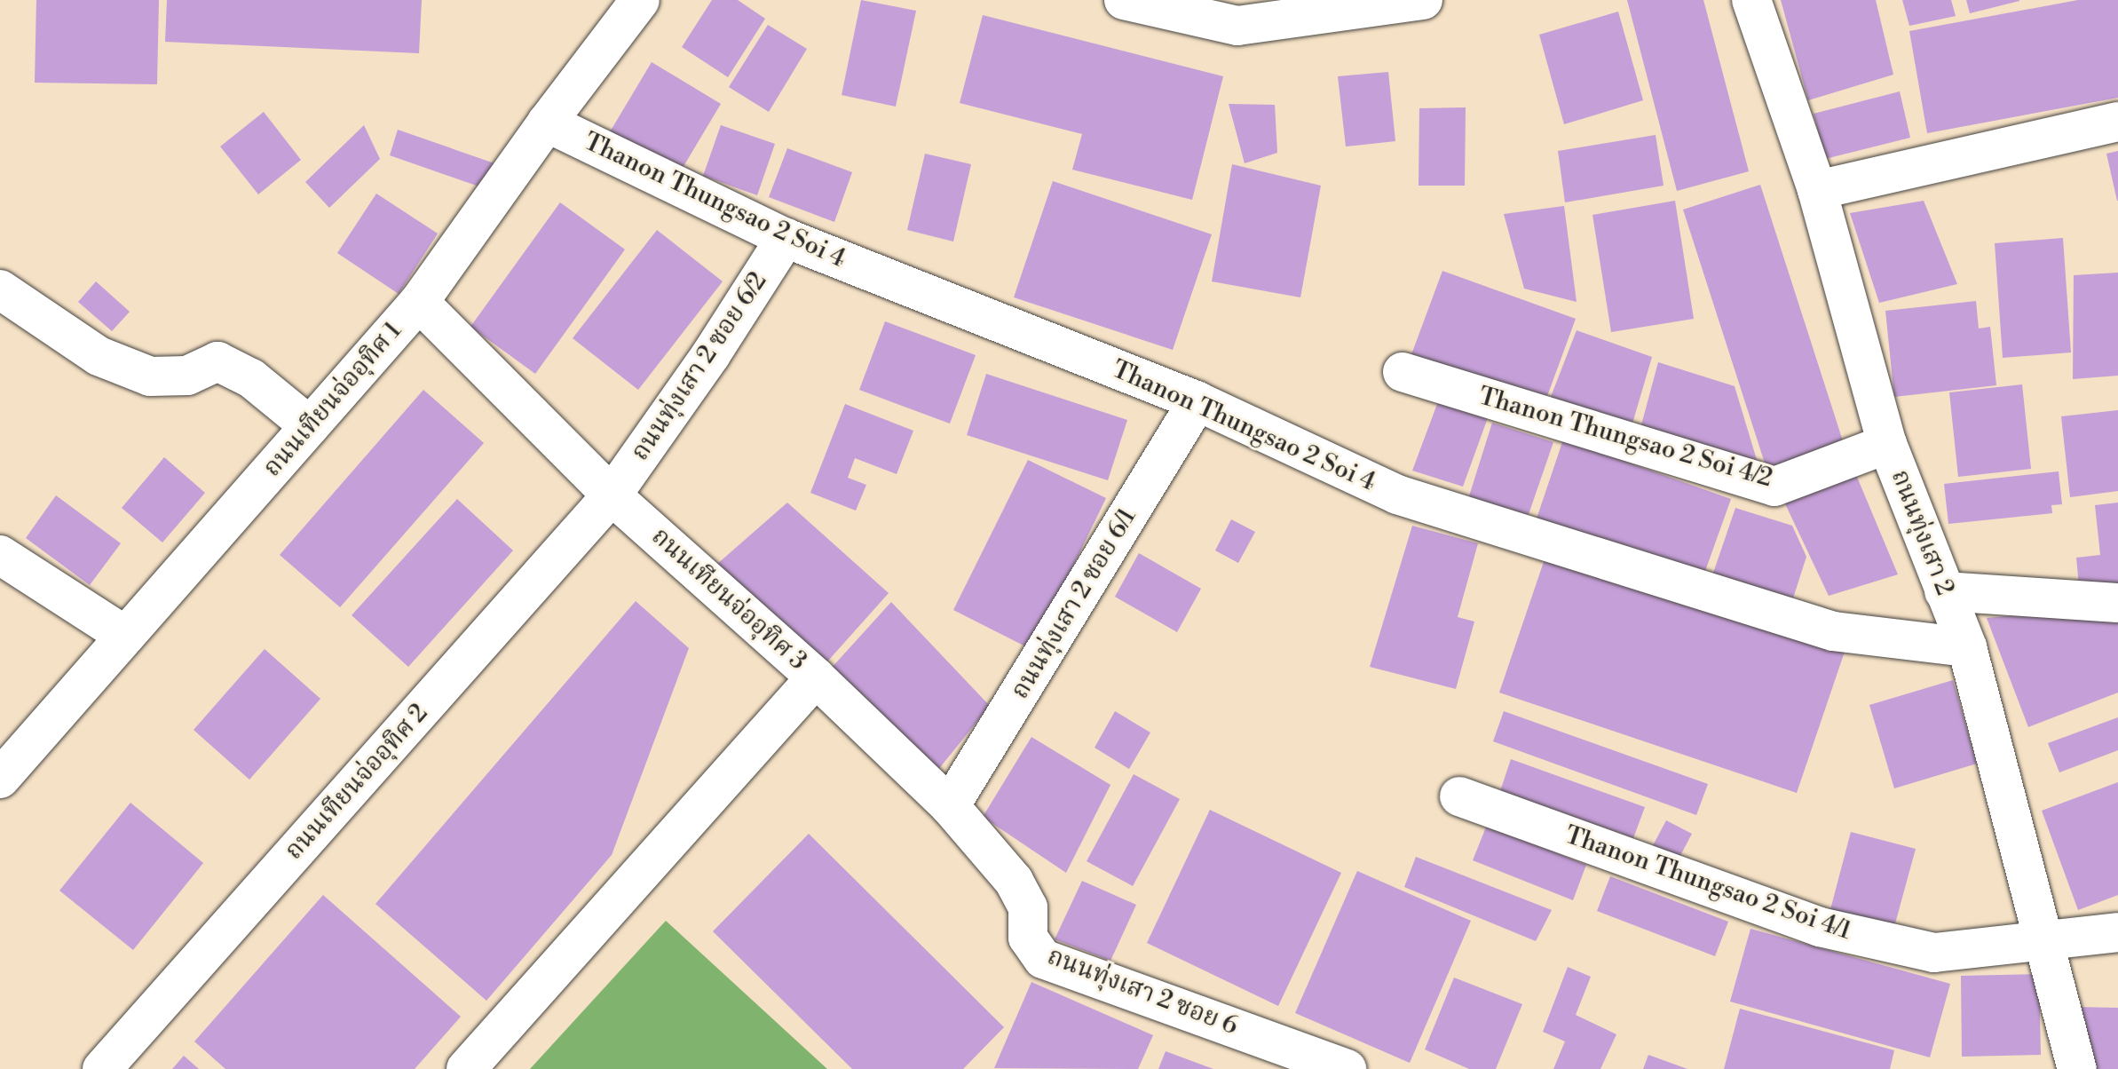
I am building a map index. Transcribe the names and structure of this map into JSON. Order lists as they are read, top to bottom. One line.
{"streets":{"street":["Thanon Thungsao 2 Soi 4","ถนนทุ่งเสา 2 ซอย 6/2","ถนนเทียนจ่ออุทิศ 1","Thanon Thungsao 2 Soi 4/2","ถนนทุ่งเสา 2","ถนนเทียนจ่ออุทิศ 3","ถนนทุ่งเสา 2 ซอย 6/1","ถนนเทียนจ่ออุทิศ 2","Thanon Thungsao 2 Soi 4/1","ถนนทุ่งเสา 2 ซอย 6"]},"crossings":[["Thanon Thungsao 2 Soi 4","ถนนทุ่งเสา 2 ซอย 6/2"],["Thanon Thungsao 2 Soi 4","ถนนเทียนจ่ออุทิศ 1"],["Thanon Thungsao 2 Soi 4","ถนนทุ่งเสา 2"],["Thanon Thungsao 2 Soi 4","ถนนทุ่งเสา 2 ซอย 6/1"],["ถนนทุ่งเสา 2 ซอย 6/2","ถนนเทียนจ่ออุทิศ 3"],["ถนนทุ่งเสา 2 ซอย 6/2","ถนนเทียนจ่ออุทิศ 2"],["ถนนเทียนจ่ออุทิศ 1","ถนนเทียนจ่ออุทิศ 3"],["Thanon Thungsao 2 Soi 4/2","ถนนทุ่งเสา 2"],["ถนนทุ่งเสา 2","Thanon Thungsao 2 Soi 4/1"],["ถนนเทียนจ่ออุทิศ 3","ถนนเทียนจ่ออุทิศ 2"],["ถนนเทียนจ่ออุทิศ 3","ถนนทุ่งเสา 2 ซอย 6"],["ถนนทุ่งเสา 2 ซอย 6/1","ถนนทุ่งเสา 2 ซอย 6"]]}
